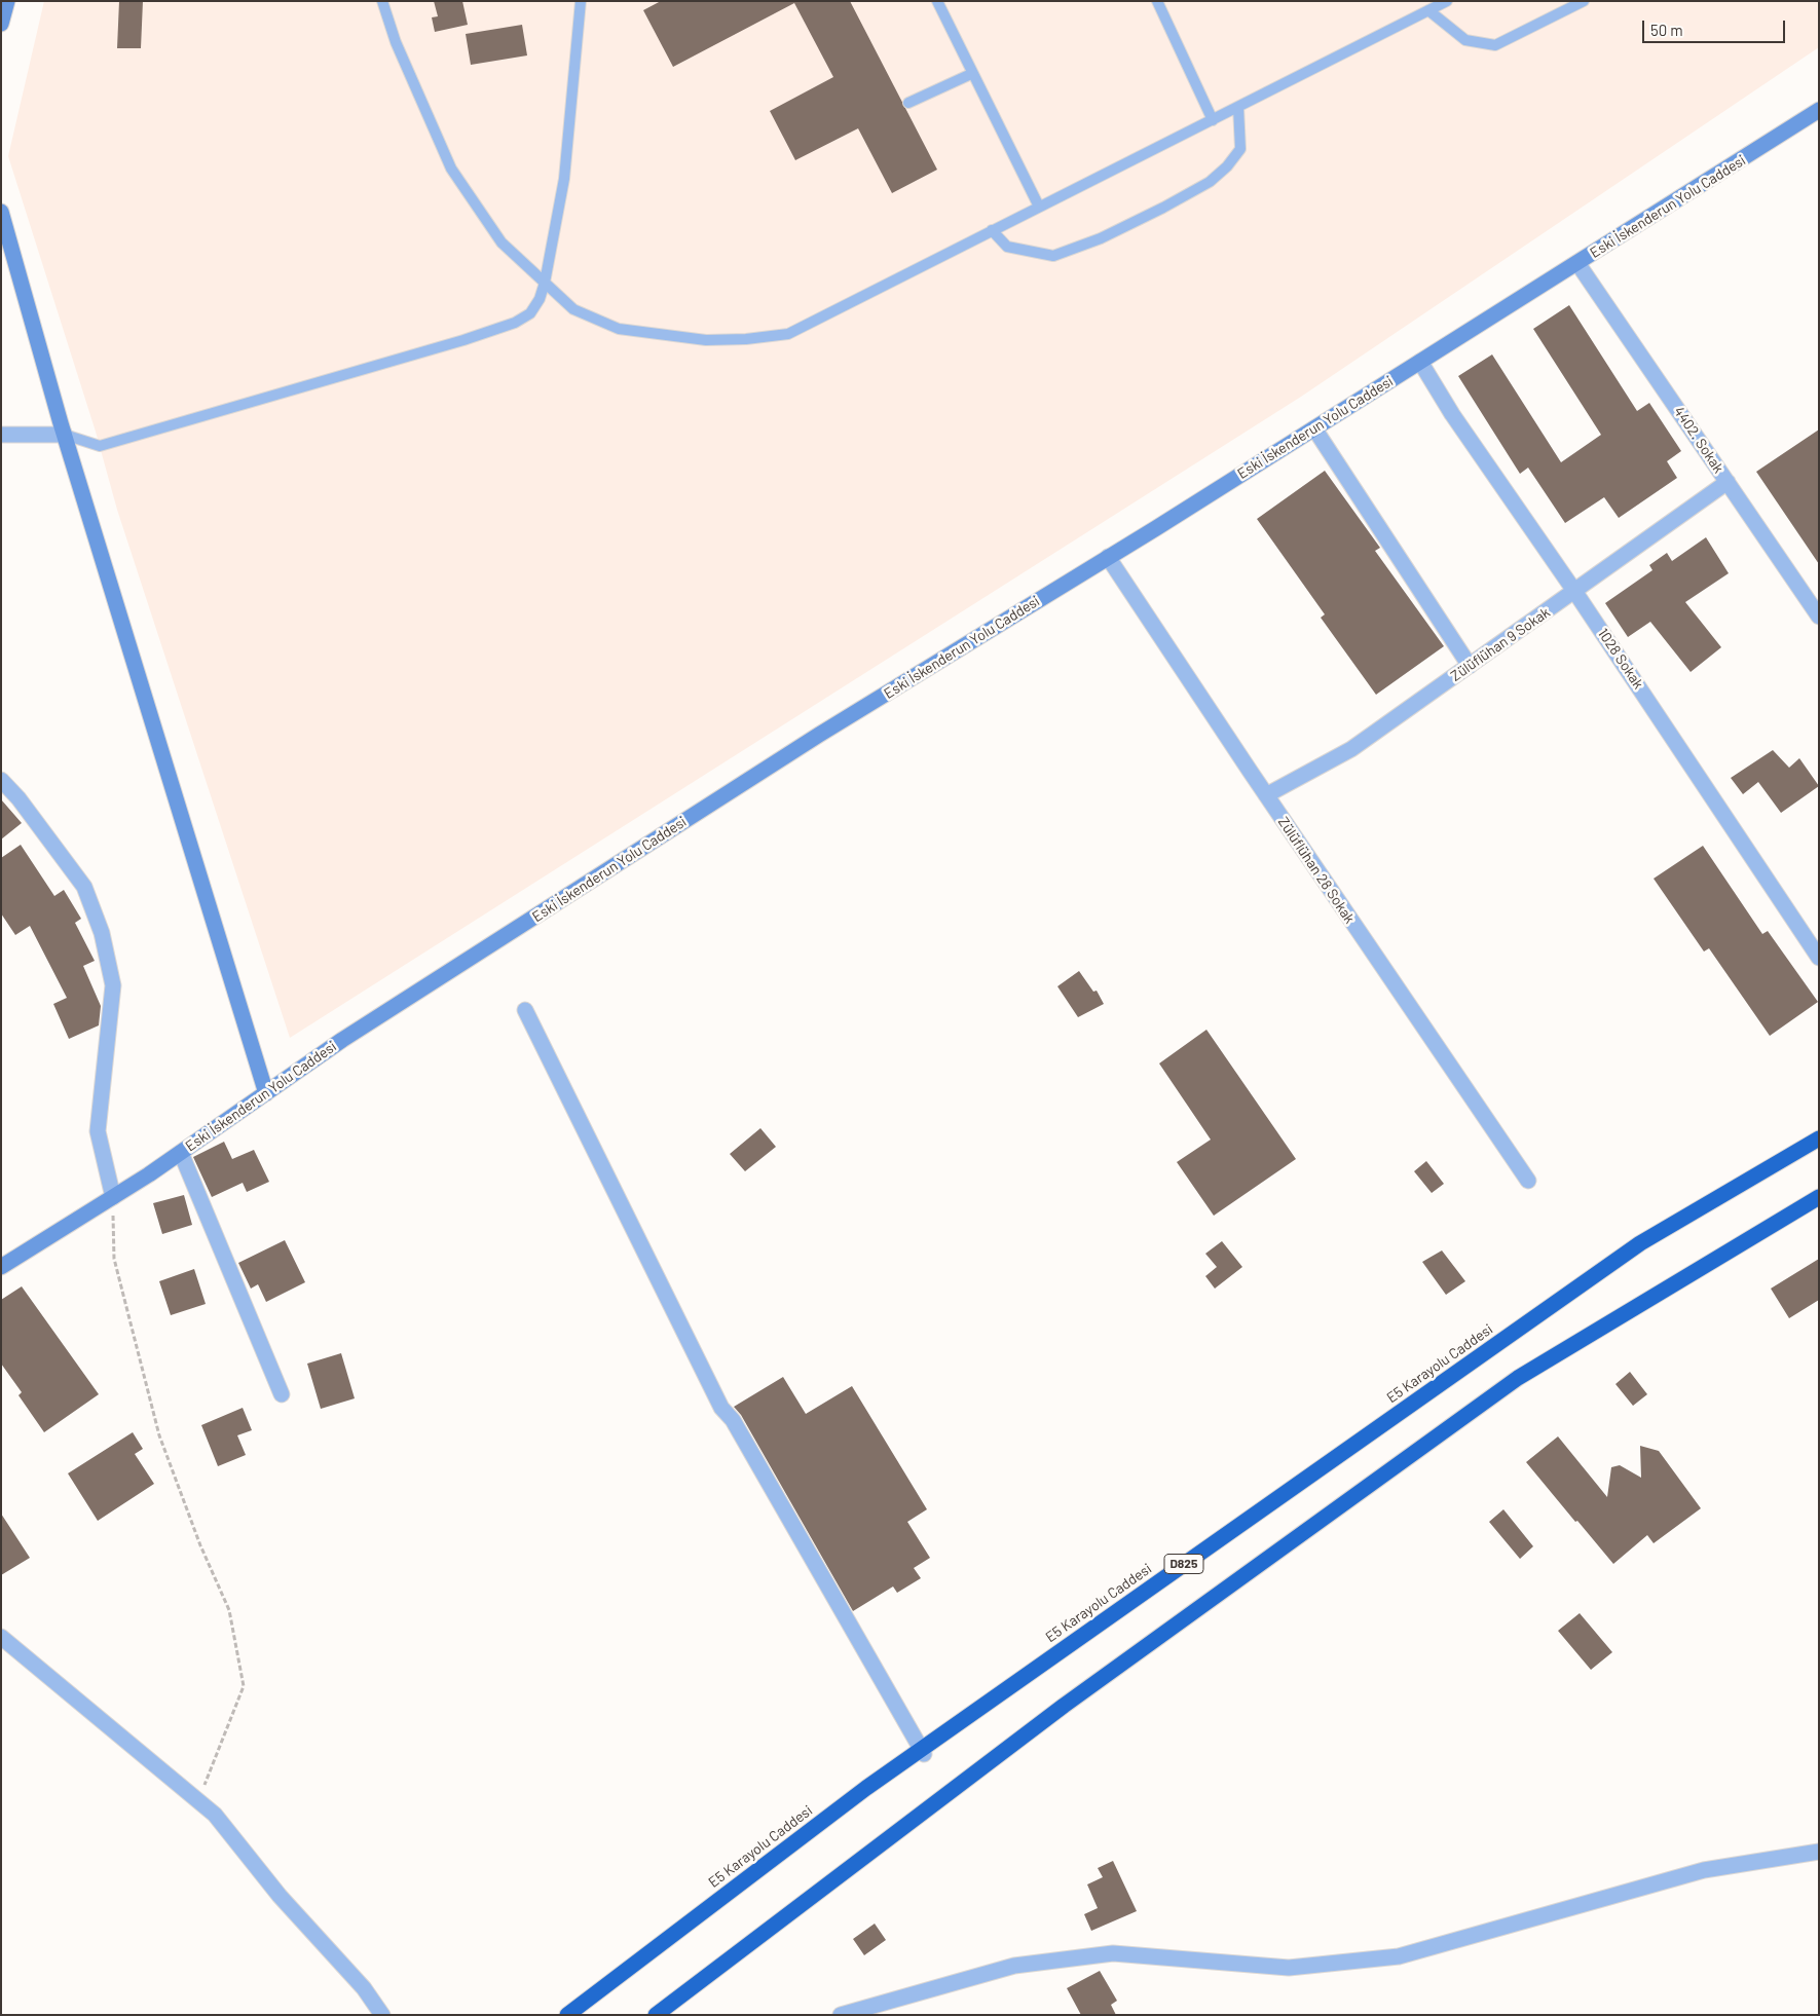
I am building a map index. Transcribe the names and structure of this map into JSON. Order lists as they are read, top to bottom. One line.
{"streets":{"highway":["E5 Karayolu Caddesi","D825"],"street":["Eski İskenderun Yolu Caddesi","4402. Sokak","Zülüflühan 9 Sokak","1028 Sokak","Zülüflühan 28 Sokak"]},"crossings":[["Eski İskenderun Yolu Caddesi","4402. Sokak"],["Eski İskenderun Yolu Caddesi","1028 Sokak"],["Eski İskenderun Yolu Caddesi","Zülüflühan 28 Sokak"],["4402. Sokak","Zülüflühan 9 Sokak"],["Zülüflühan 9 Sokak","1028 Sokak"],["Zülüflühan 9 Sokak","Zülüflühan 28 Sokak"]],"scale_bar":"50 m"}
